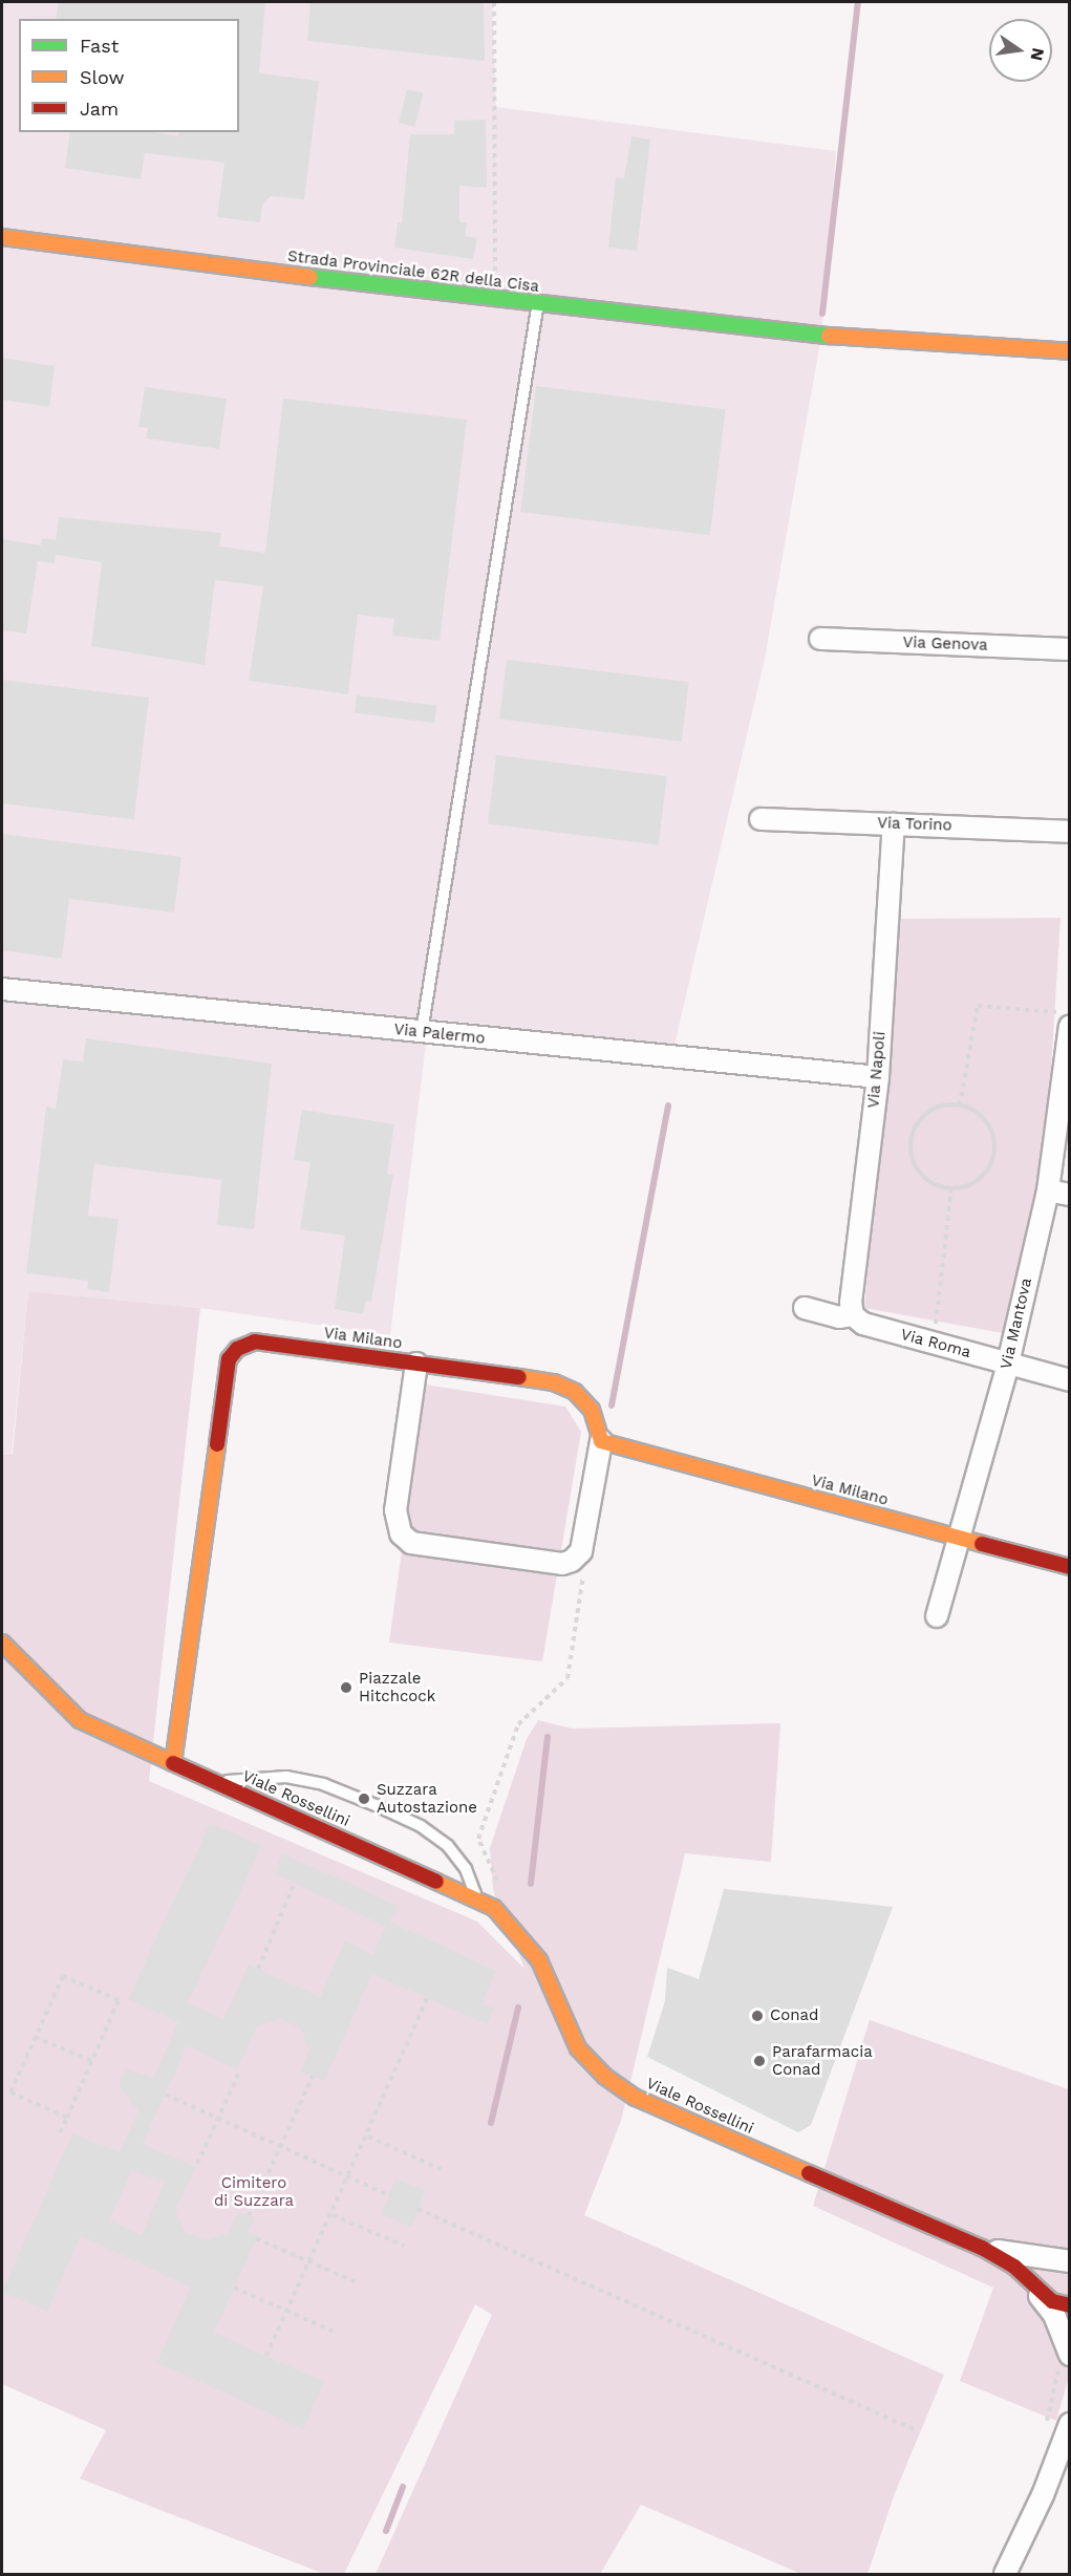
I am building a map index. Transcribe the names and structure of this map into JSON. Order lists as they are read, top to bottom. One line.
{"streets":{"street":["Strada Provinciale 62R della Cisa","Via Genova","Via Torino","Via Palermo","Via Napoli","Via Mantova","Via Milano","Via Roma","Viale Rossellini"]},"crossings":[["Via Torino","Via Napoli"],["Via Palermo","Via Napoli"],["Via Napoli","Via Roma"],["Via Mantova","Via Milano"],["Via Mantova","Via Roma"],["Via Milano","Viale Rossellini"]],"parks":["Cimitero di Suzzara"],"places":["Piazzale Hitchcock","Suzzara Autostazione","Conad","Parafarmacia Conad"],"legend":["Fast","Slow","Jam"],"north":"right"}
